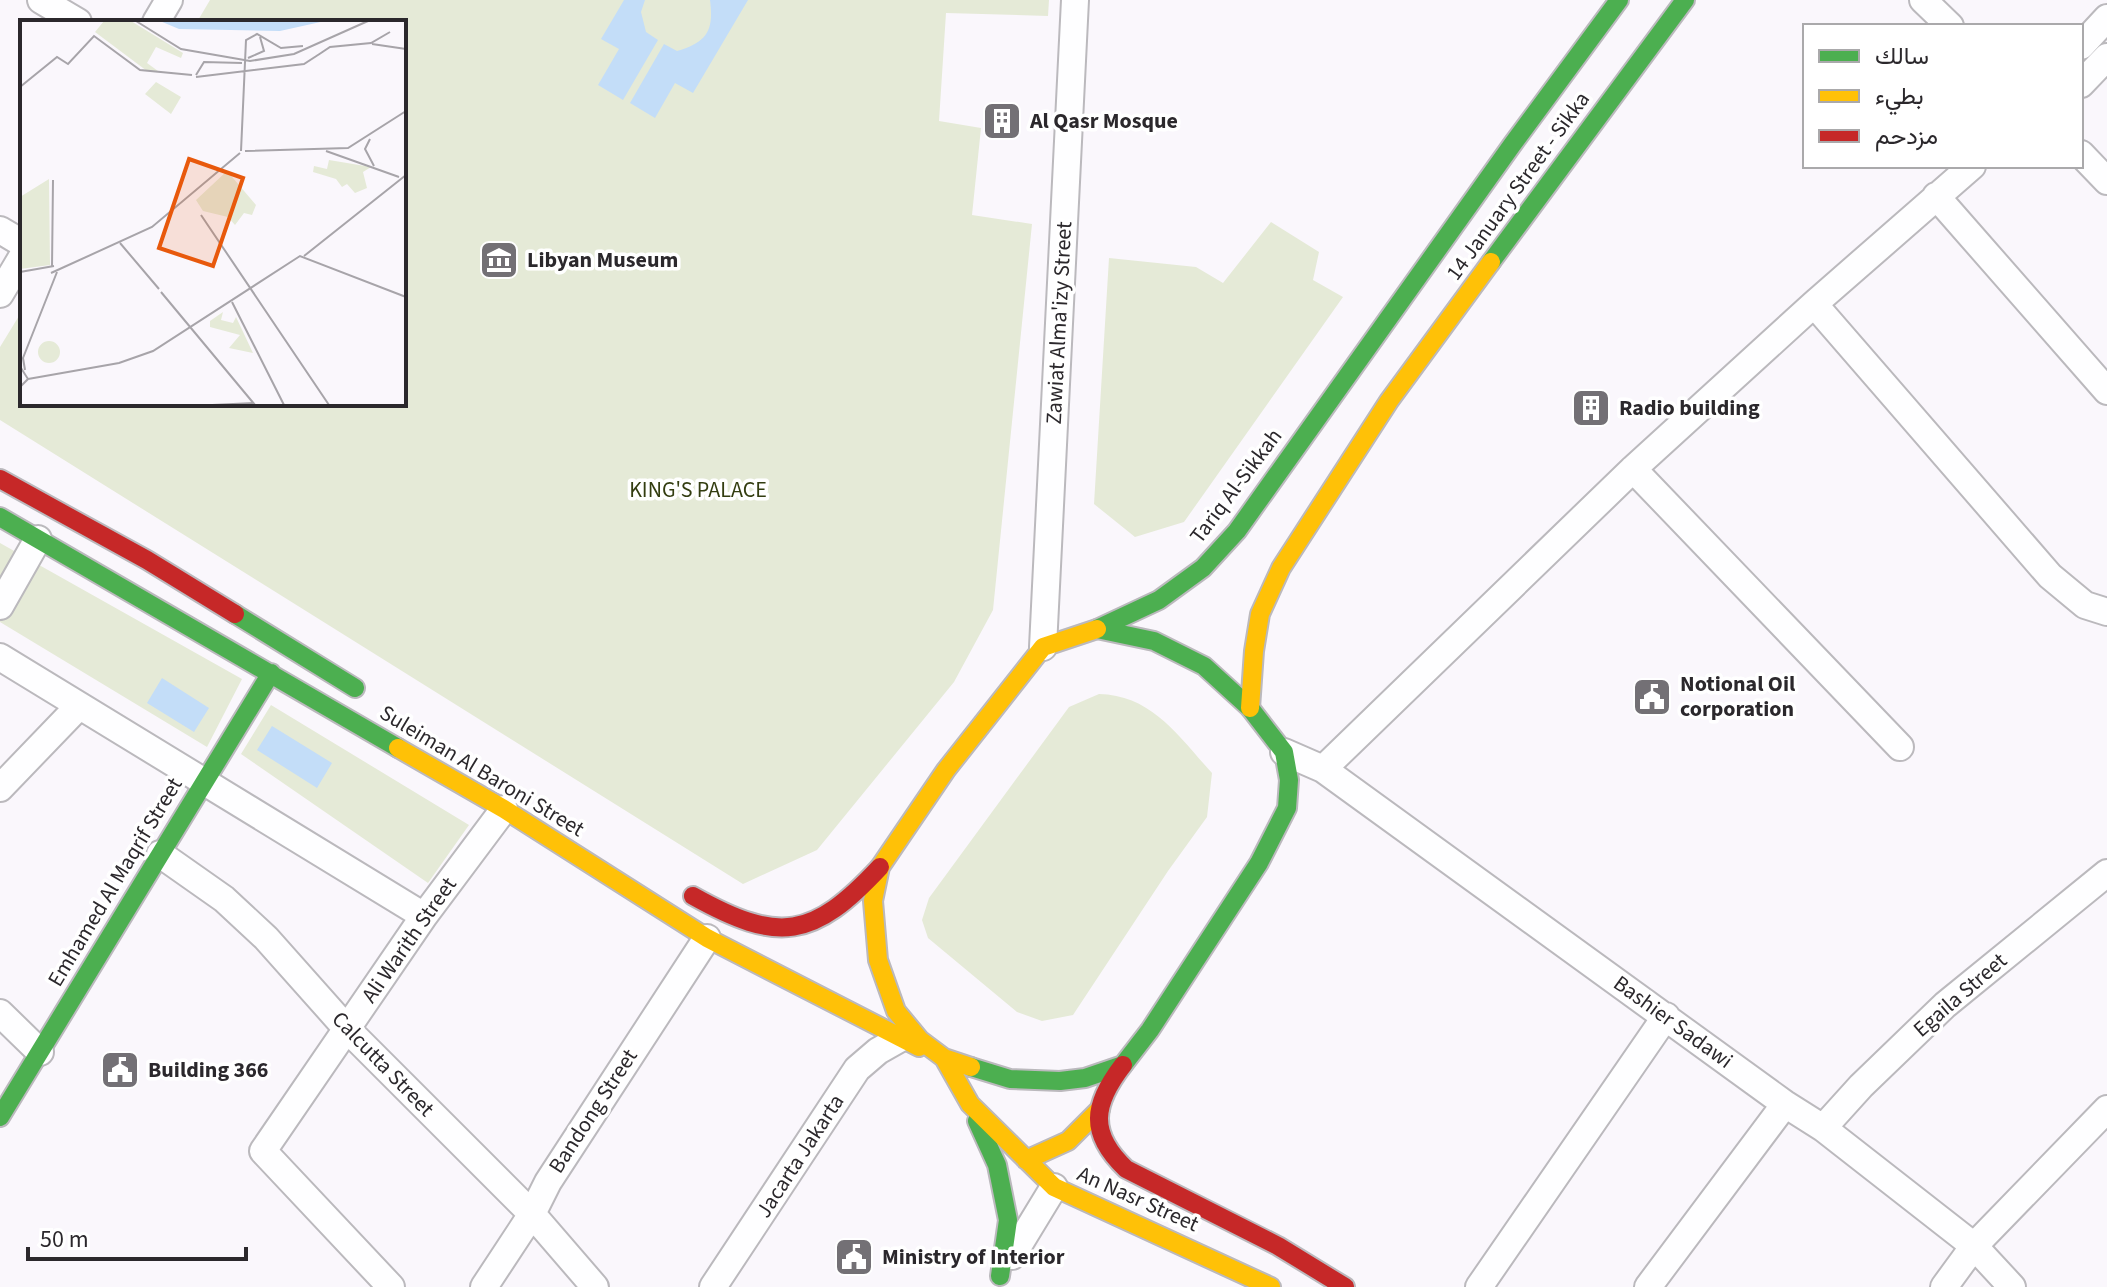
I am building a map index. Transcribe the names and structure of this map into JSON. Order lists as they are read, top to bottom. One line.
{"streets":{"main road":["14 January Street - Sikka","Tariq Al-Sikkah","Suleiman Al Baroni Street","Emhamed Al Maqrif Street","An Nasr Street"],"street":["Zawiat Alma'izy Street","Ali Warith Street","Egaila Street","Bashier Sadawi","Calcutta Street","Bandong Street","Jacarta Jakarta"]},"crossings":[["14 January Street - Sikka","Tariq Al-Sikkah"],["Zawiat Alma'izy Street","Tariq Al-Sikkah"],["Suleiman Al Baroni Street","Emhamed Al Maqrif Street"],["Suleiman Al Baroni Street","Ali Warith Street"],["Suleiman Al Baroni Street","Bandong Street"],["Suleiman Al Baroni Street","Jacarta Jakarta"],["Suleiman Al Baroni Street","An Nasr Street"],["Emhamed Al Maqrif Street","Calcutta Street"],["Ali Warith Street","Calcutta Street"],["Egaila Street","Bashier Sadawi"],["Calcutta Street","Bandong Street"]],"parks":["KING'S PALACE"],"places":{"building":["Al Qasr Mosque","Radio building"],"museum":["Libyan Museum"],"public building":["Notional Oil corporation","Building 366","Ministry of Interior"]},"legend":["سالك","بطيء","مزدحم"],"scale_bar":"50 m"}
